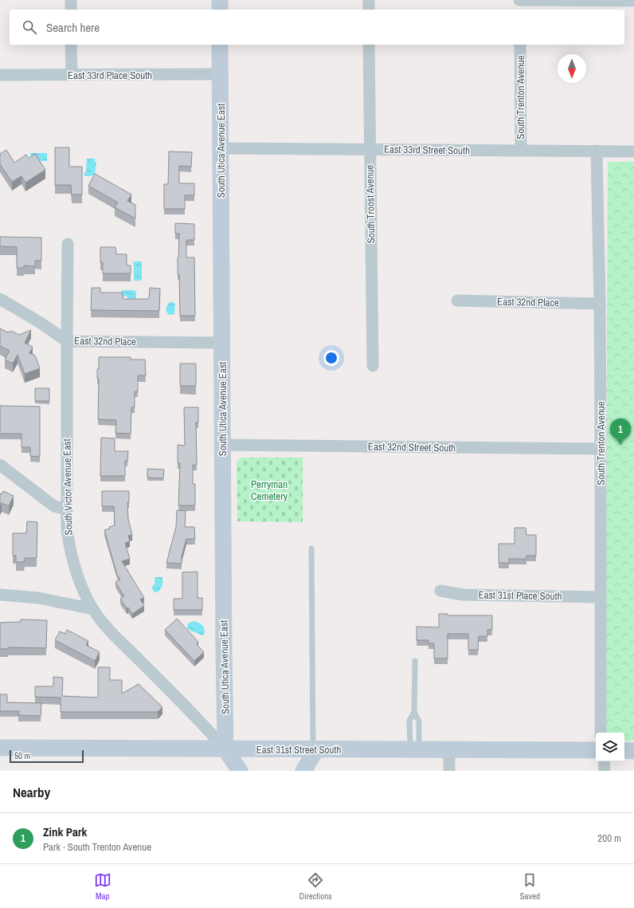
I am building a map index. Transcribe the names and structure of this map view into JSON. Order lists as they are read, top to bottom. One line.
{"streets":{"street":["East 33rd Place South","South Trenton Avenue","East 33rd Street South","South Utica Avenue East","South Troost Avenue","East 32nd Place","East 32nd Street South","South Victor Avenue East","East 31st Place South","East 31st Street South"]},"crossings":[["East 33rd Place South","South Utica Avenue East"],["South Trenton Avenue","East 33rd Street South"],["South Trenton Avenue","East 32nd Place"],["South Trenton Avenue","East 32nd Street South"],["South Trenton Avenue","East 31st Place South"],["East 33rd Street South","South Utica Avenue East"],["East 33rd Street South","South Troost Avenue"],["South Utica Avenue East","East 32nd Place"],["South Utica Avenue East","East 32nd Street South"],["South Utica Avenue East","South Victor Avenue East"],["South Utica Avenue East","East 31st Street South"],["East 32nd Place","South Victor Avenue East"],["South Victor Avenue East","East 31st Street South"]],"parks":["Perryman Cemetery"],"scale_bar":"50 m","north":"bottom","page":{"search":"Search here","pins":"1","scale":"50 m","heading":"Nearby","list":[{"mark":"1","name":"Zink Park","note":"Park · South Trenton Avenue","value":"200 m"}],"nav":["Map","Directions","Saved"]}}
